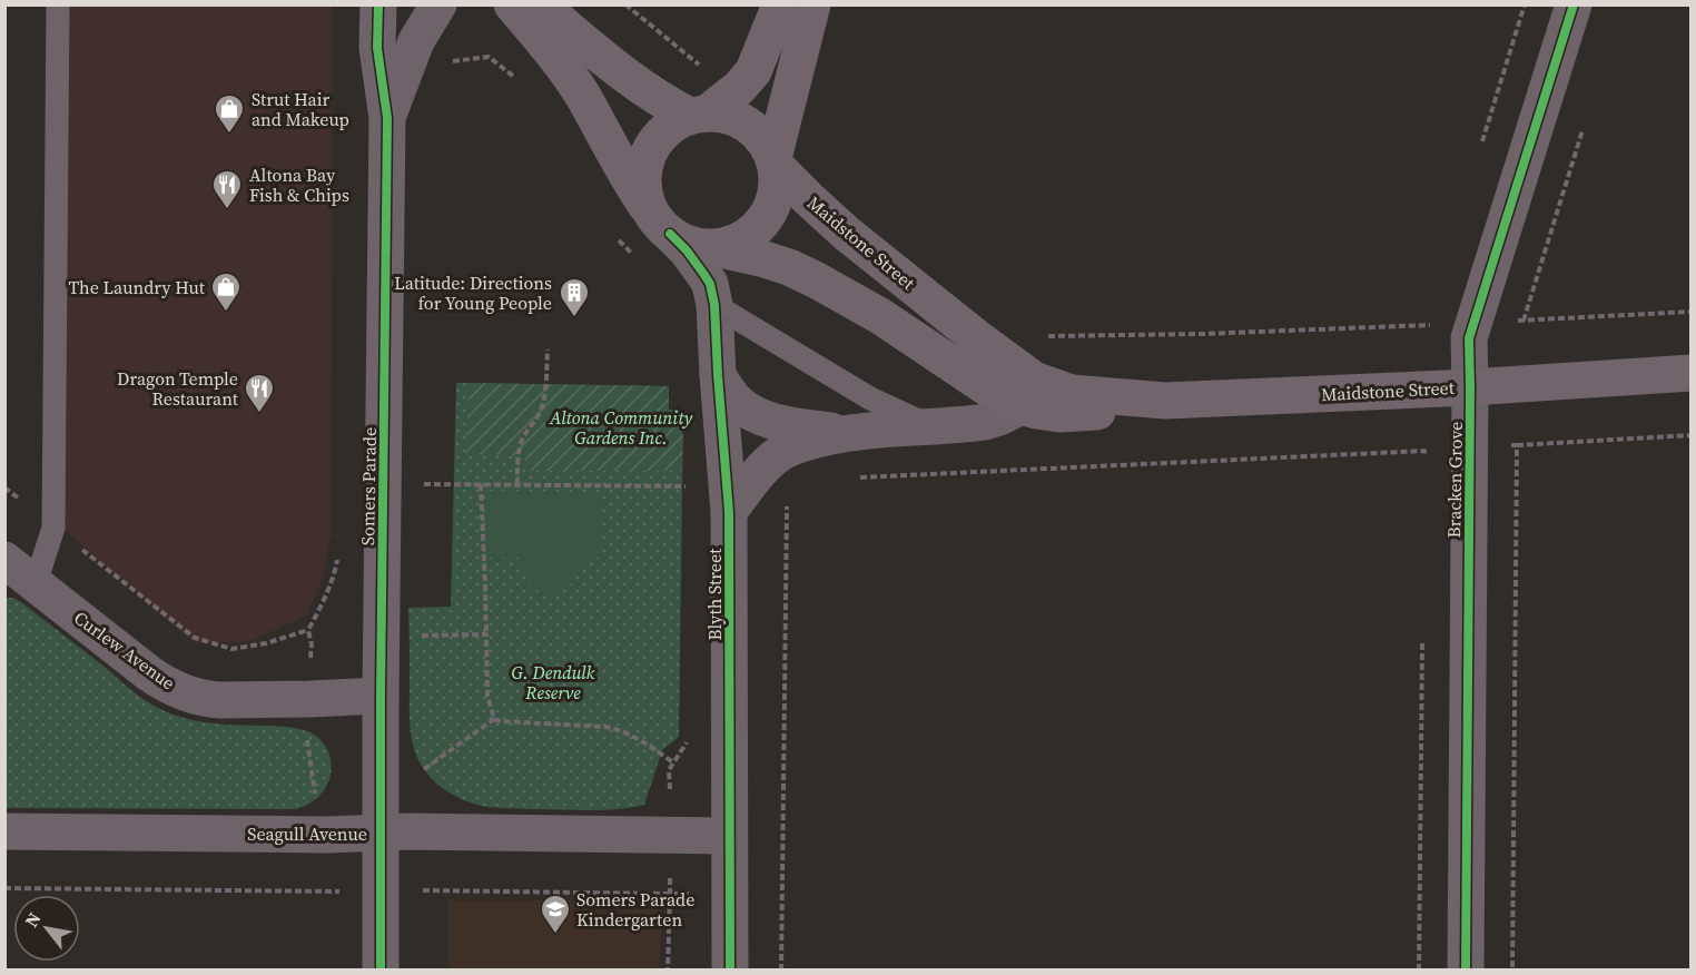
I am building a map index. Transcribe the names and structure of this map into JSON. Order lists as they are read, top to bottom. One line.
{"streets":{"main road":["Maidstone Street"],"street":["Bracken Grove","Somers Parade","Blyth Street","Curlew Avenue","Seagull Avenue"]},"crossings":[["Maidstone Street","Bracken Grove"],["Maidstone Street","Blyth Street"],["Somers Parade","Curlew Avenue"],["Somers Parade","Seagull Avenue"],["Blyth Street","Seagull Avenue"]],"parks":["Altona Community Gardens Inc.","G. Dendulk Reserve"],"places":{"shop":["Strut Hair and Makeup","The Laundry Hut"],"restaurant":["Altona Bay Fish & Chips","Dragon Temple Restaurant"],"building":["Latitude: Directions for Young People"],"school or university":["Somers Parade Kindergarten"]},"north":"top left"}
